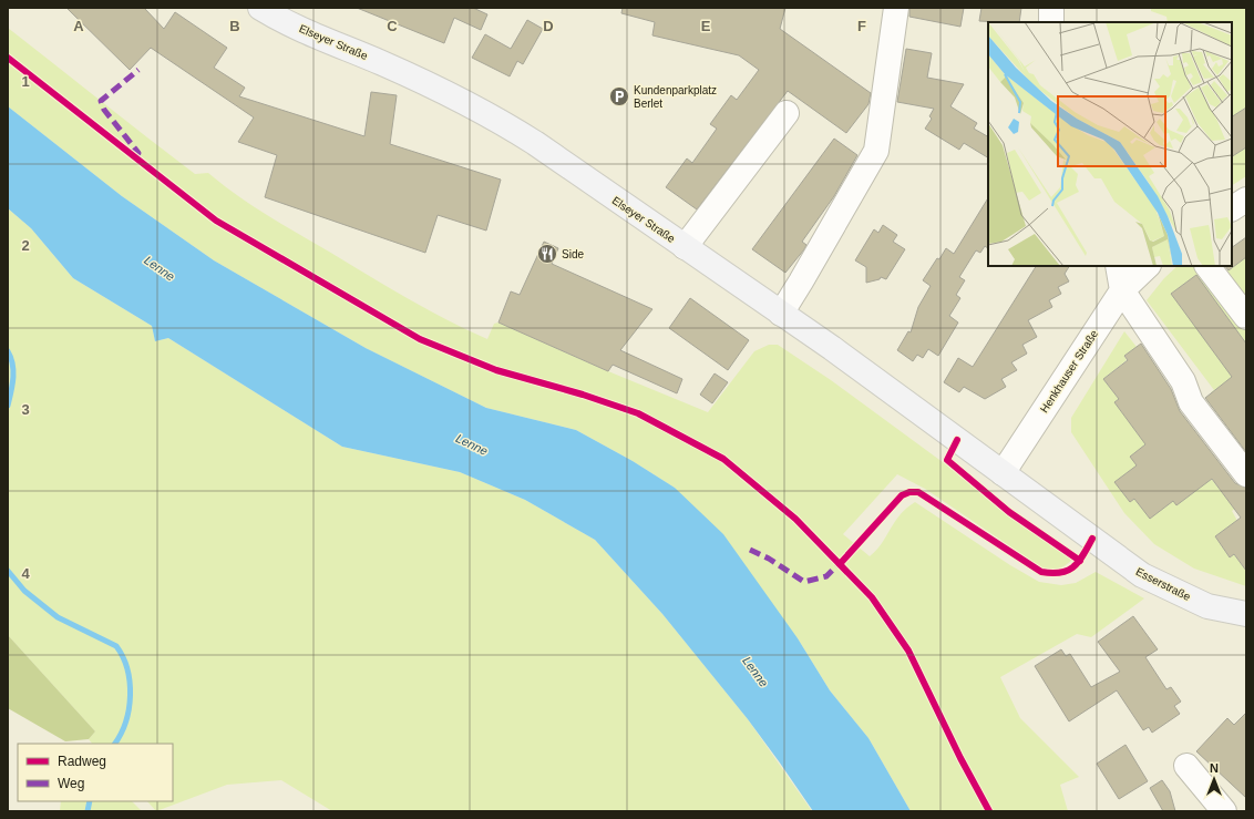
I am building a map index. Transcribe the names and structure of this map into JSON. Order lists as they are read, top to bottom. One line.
{"streets":{"main road":["Elseyer Straße","Esserstraße"],"street":["Henkhauser Straße"]},"crossings":[["Elseyer Straße","Henkhauser Straße"],["Elseyer Straße","Esserstraße"],["Henkhauser Straße","Esserstraße"]],"water":["Lenne"],"places":{"parking":["Kundenparkplatz Berlet"],"restaurant":["Side"]},"legend":["Radweg","Weg"],"north":"top","grid":{"columns":["A","B","C","D","E","F"],"rows":["1","2","3","4"]}}
